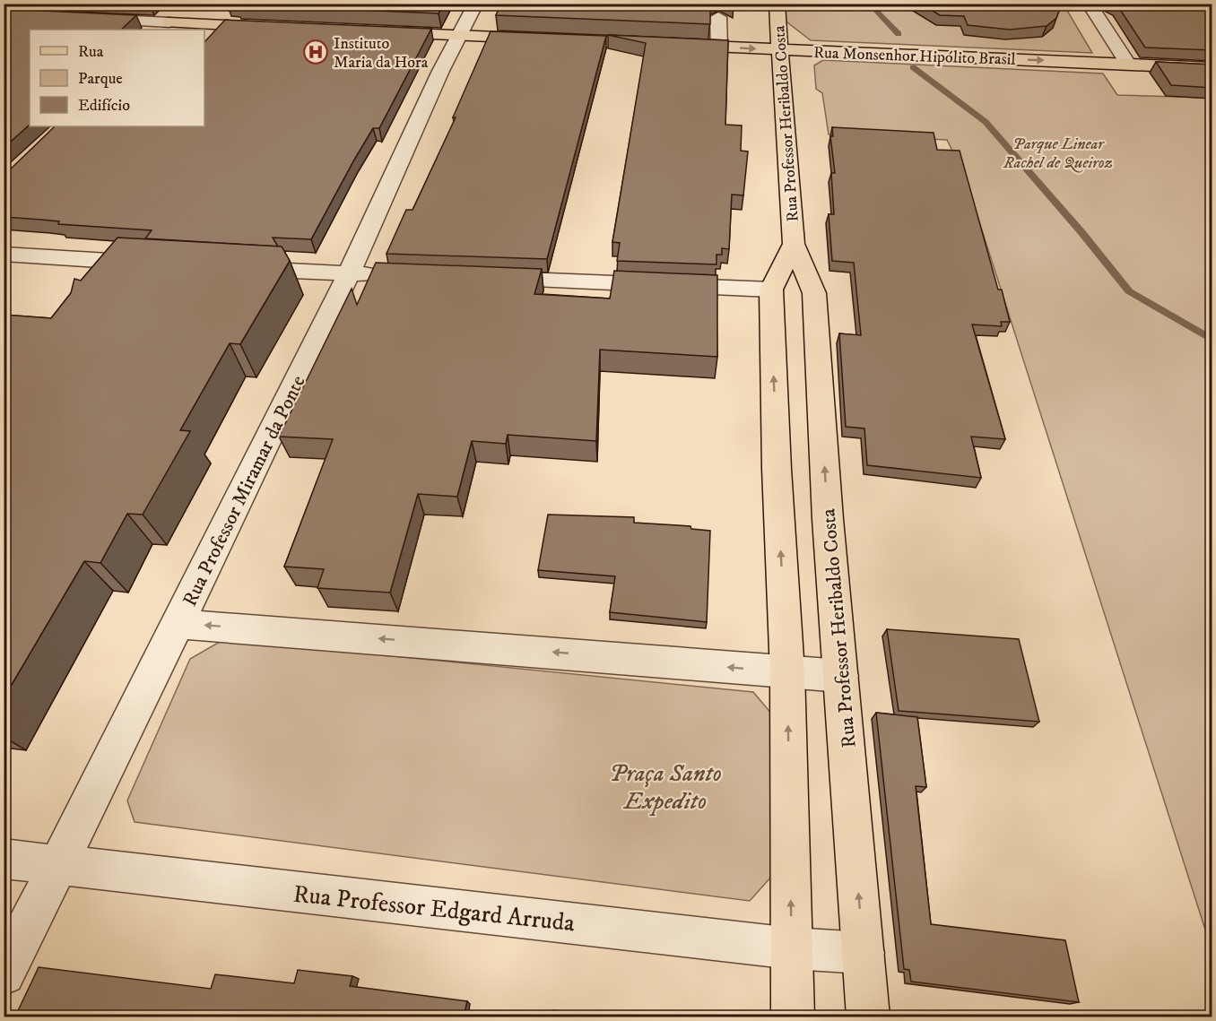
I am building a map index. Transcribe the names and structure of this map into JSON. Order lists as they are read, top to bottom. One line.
{"streets":{"main road":["Rua Monsenhor Hipólito Brasil","Rua Professor Heribaldo Costa"],"street":["Rua Professor Miramar da Ponte","Rua Professor Edgard Arruda"]},"crossings":[["Rua Monsenhor Hipólito Brasil","Rua Professor Heribaldo Costa"],["Rua Monsenhor Hipólito Brasil","Rua Professor Miramar da Ponte"],["Rua Professor Heribaldo Costa","Rua Professor Edgard Arruda"],["Rua Professor Miramar da Ponte","Rua Professor Edgard Arruda"]],"one_way":["Rua Monsenhor Hipólito Brasil","Rua Professor Heribaldo Costa"],"parks":["Parque Linear Rachel de Queiroz","Praça Santo Expedito"],"places":{"hospital":["Instituto Maria da Hora"]},"legend":["Rua","Parque","Edifício"]}
